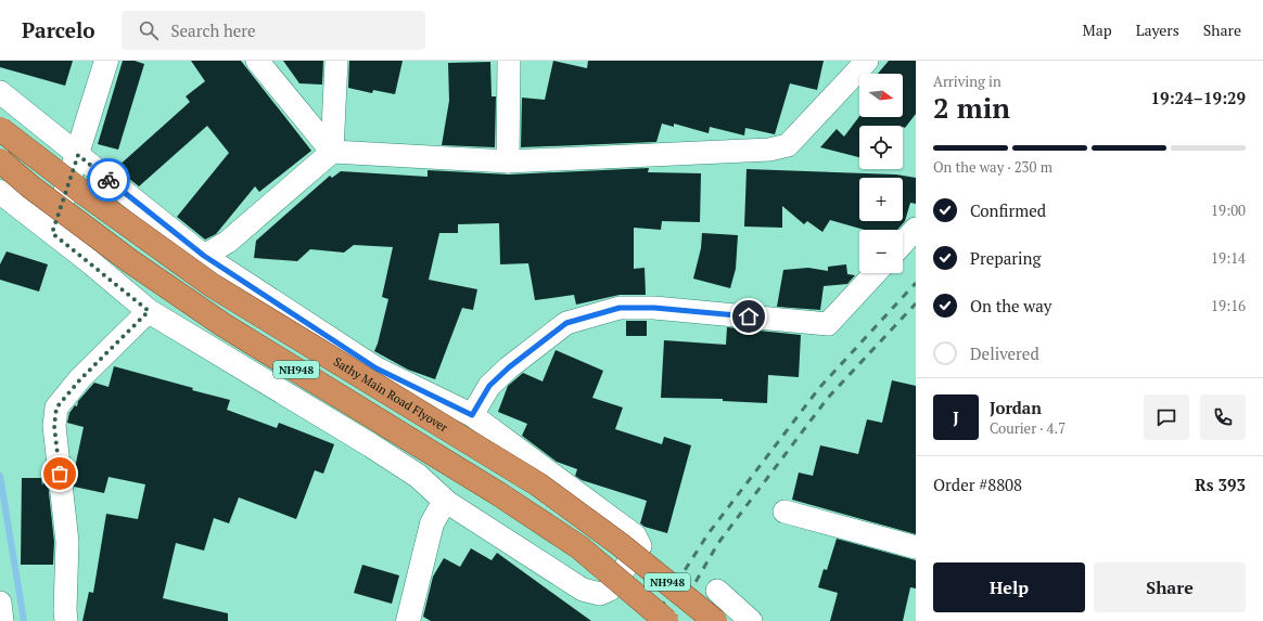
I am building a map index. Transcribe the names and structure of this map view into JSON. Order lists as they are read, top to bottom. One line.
{"streets":{"highway":["NH948","Sathy Main Road Flyover"]},"north":"right","page":{"header":"Parcelo","search":"Search here","nav":["Map","Layers","Share"],"heading":["2 min","Arriving in","19:24–19:29"],"panel":["Jordan","Courier · 4.7","Order #8808","Rs 393"],"map_buttons":["+","−"],"bar":"On the way · 230 m","list":[["Confirmed","19:00"],["Preparing","19:14"],["On the way","19:16"],"Delivered"],"round":"J","buttons":["Help","Share"]}}
